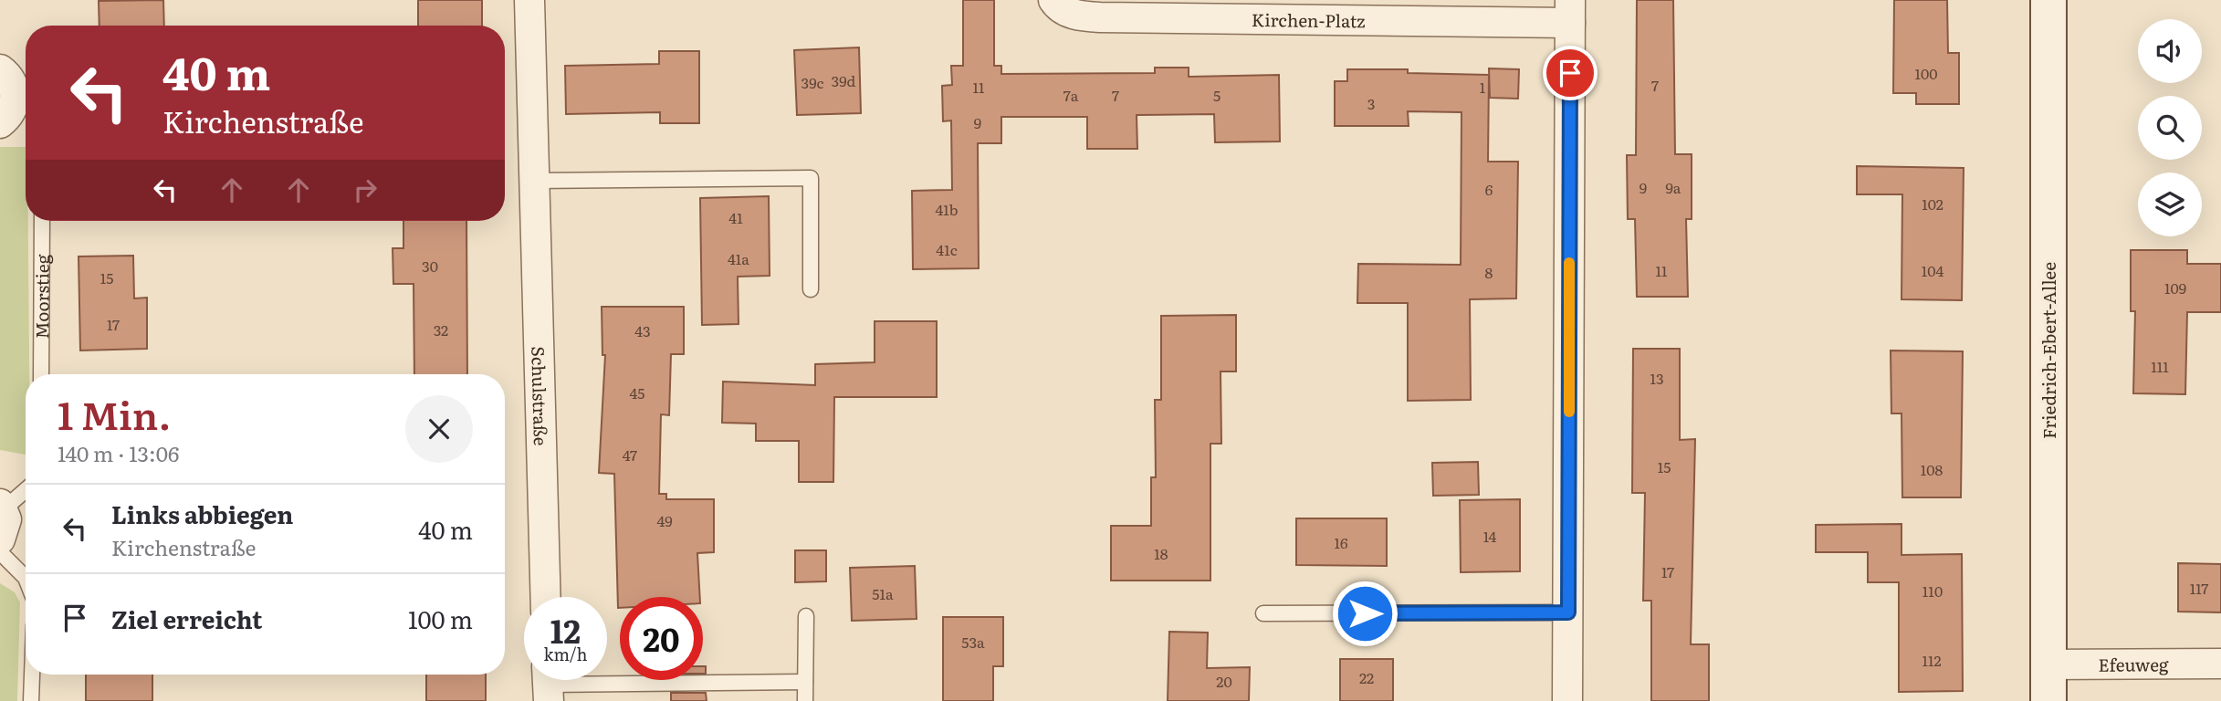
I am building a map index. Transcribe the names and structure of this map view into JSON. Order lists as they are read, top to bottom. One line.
{"streets":{"street":["Kirchen-Platz","Friedrich-Ebert-Allee","Schulstraße","Efeuweg"],"lane":["Moorstieg"]},"crossings":[["Friedrich-Ebert-Allee","Efeuweg"]],"house_numbers":["100","39d","39c","7","11","1","7a","7","5","3","9","9","9a","6","102","41b","41","41c","41a","30","11","104","8","15","109","17","32","43","111","13","45","47","15","108","49","14","16","18","17","117","110","51a","53a","112","22","20"],"page":{"turn":["40 m","Kirchenstraße"],"heading":["1 Min.","140 m · 13:06"],"list":[{"name":"Links abbiegen","note":"Kirchenstraße","value":"40 m"},{"name":"Ziel erreicht","value":"100 m"}],"speed":"12 km/h","limit":"20"}}
